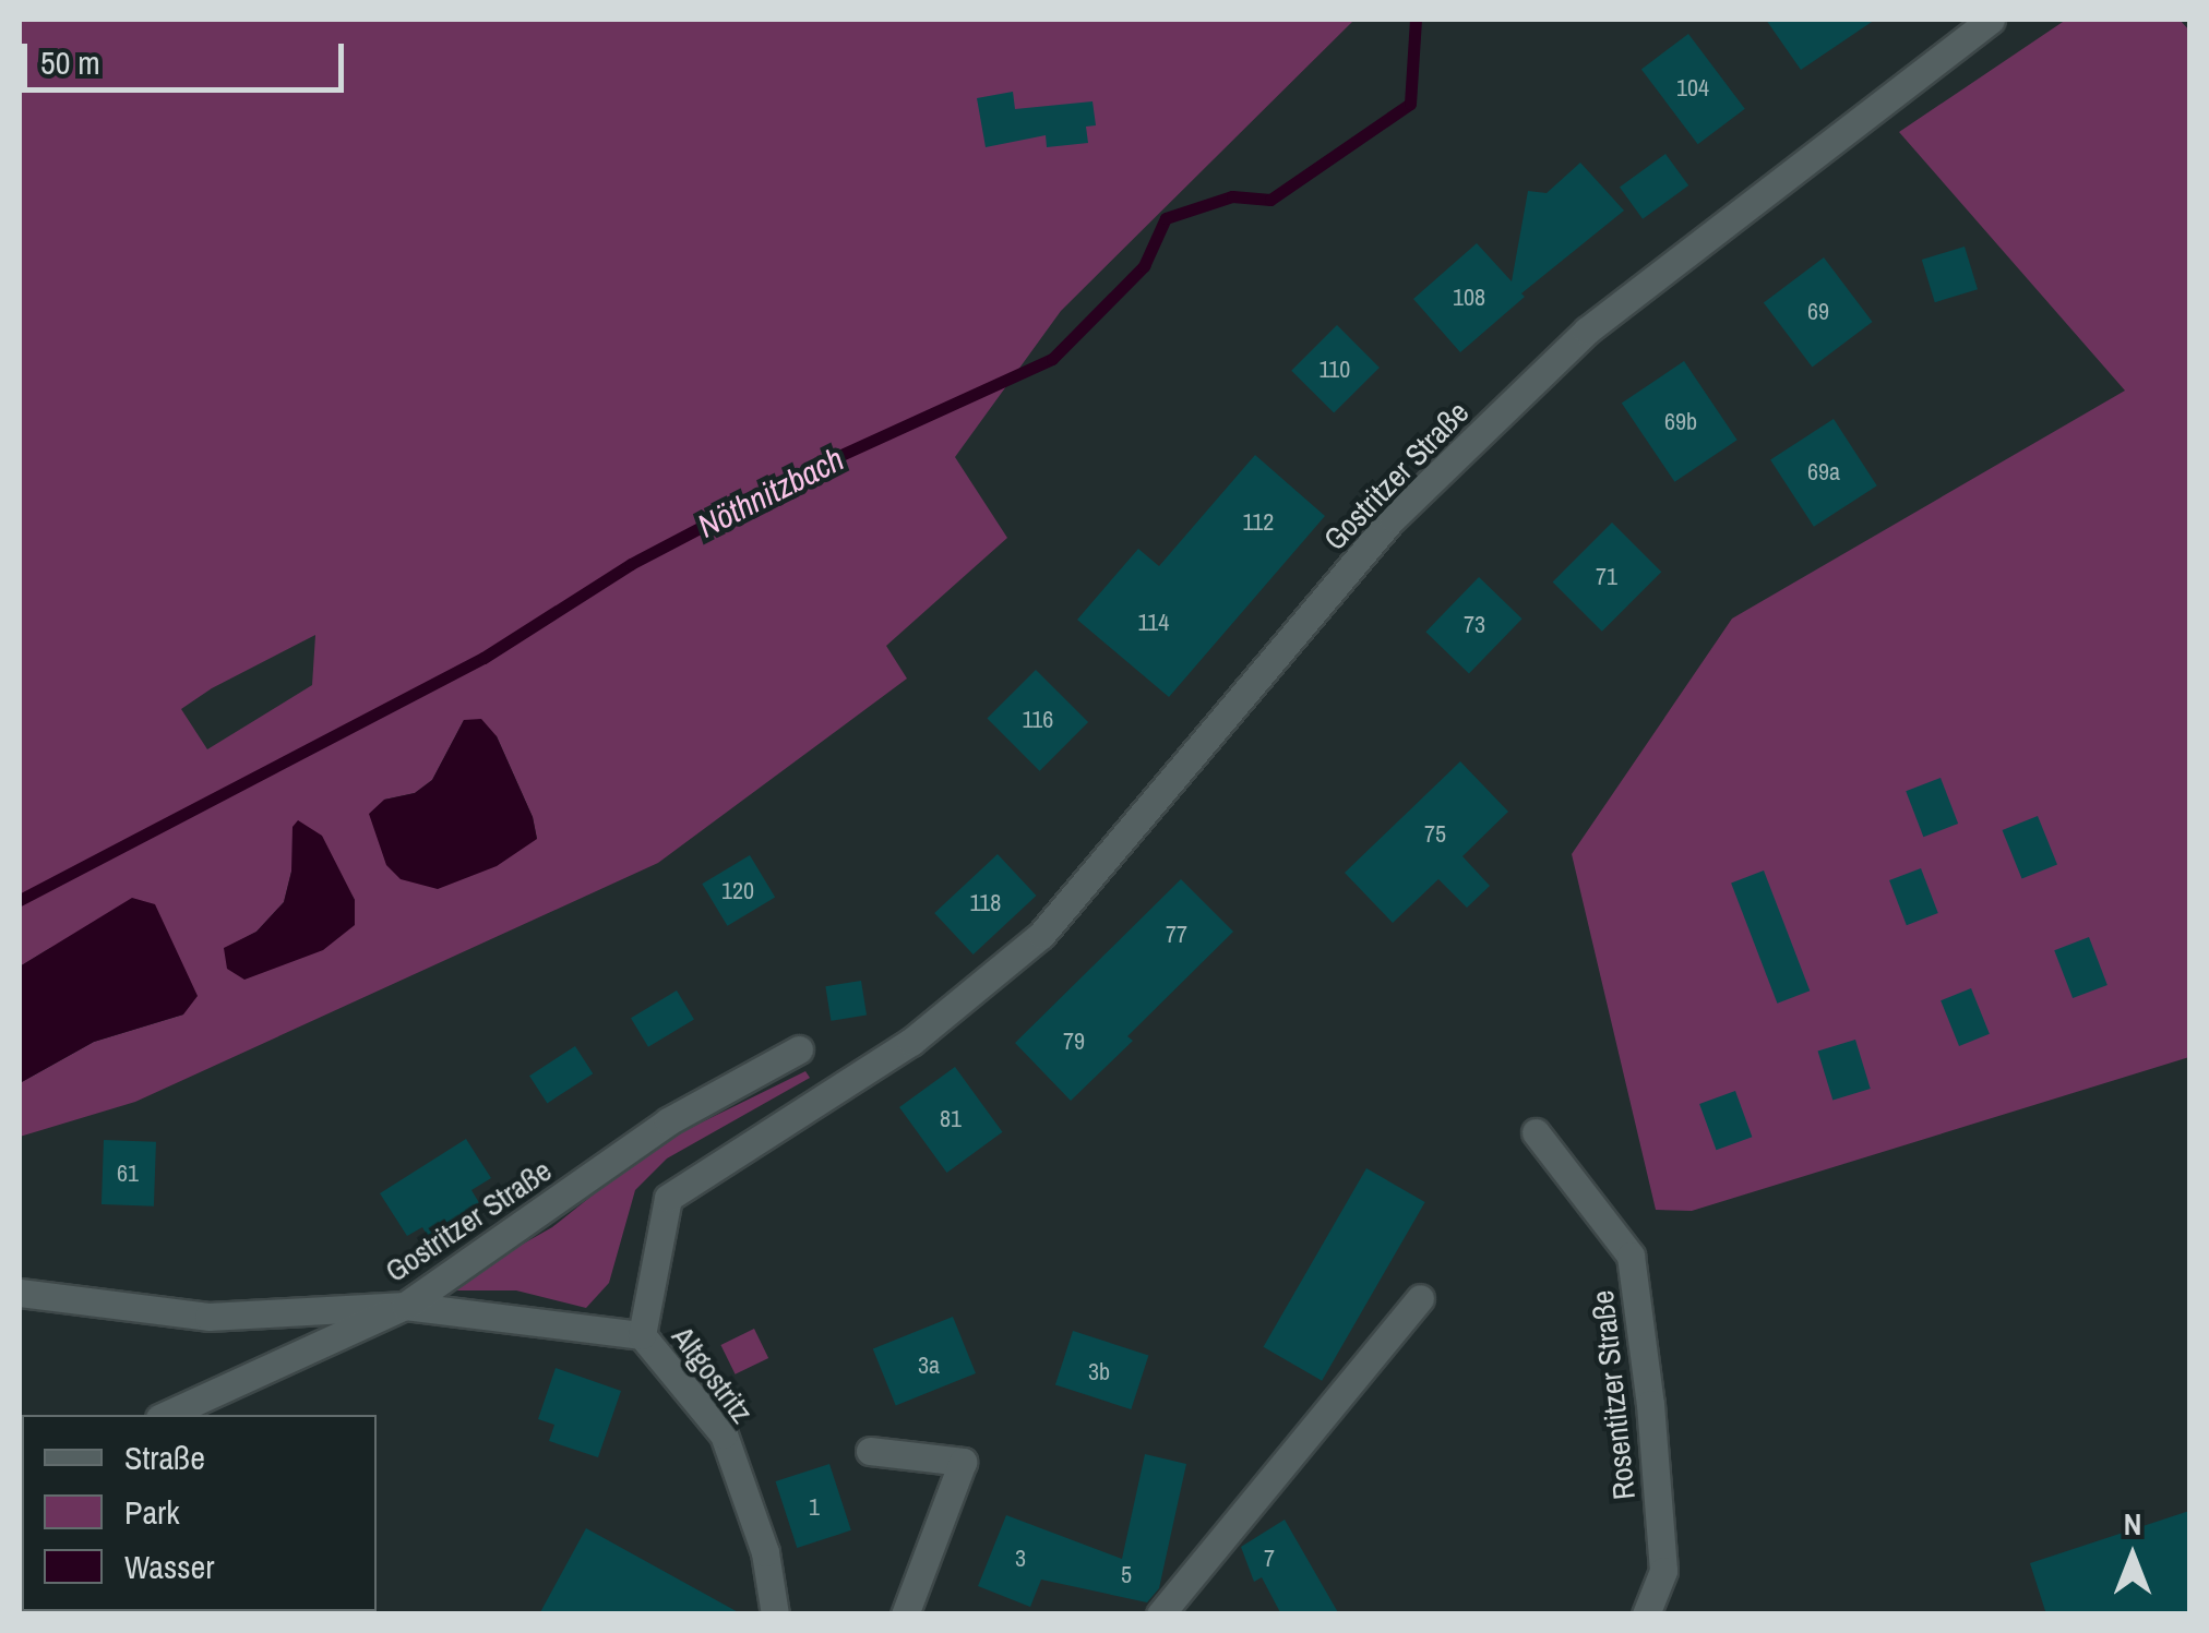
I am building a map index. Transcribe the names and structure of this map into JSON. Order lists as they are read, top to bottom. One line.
{"streets":{"street":["Gostritzer Straße","Altgostritz","Rosentitzer Straße"]},"crossings":[["Gostritzer Straße","Altgostritz"]],"water":["Nöthnitzbach"],"house_numbers":["104","108","69","110","69b","69a","112","71","114","73","116","75","120","118","77","79","81","61","3a","3b","1","3","7","5"],"legend":["Straße","Park","Wasser"],"scale_bar":"50 m","north":"top"}
